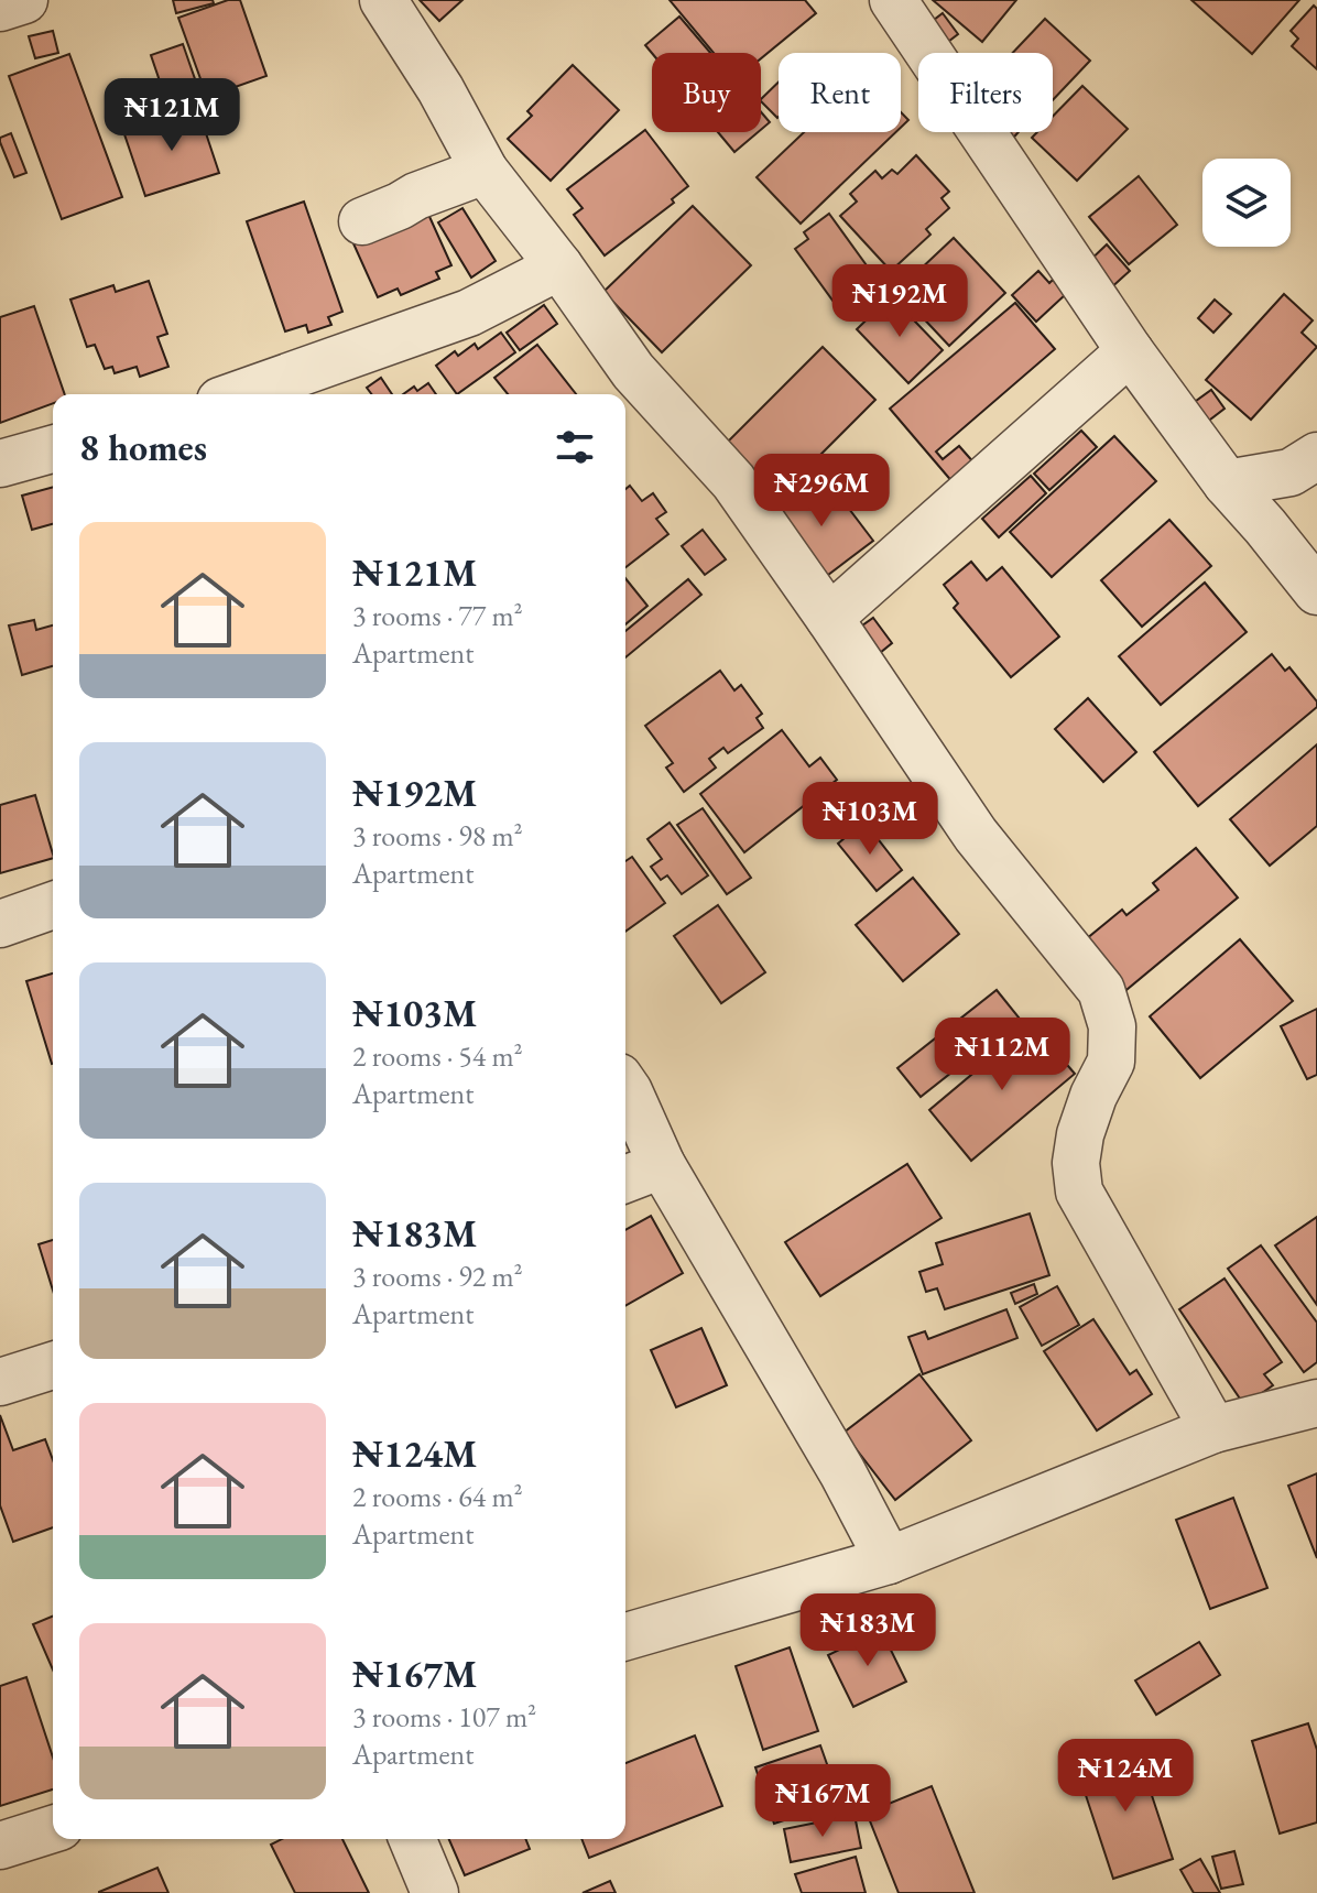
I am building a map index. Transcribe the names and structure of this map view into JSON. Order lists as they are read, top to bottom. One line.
{"page":{"chip":["Buy","Rent","Filters"],"price":["₦121M","₦192M","₦296M","₦103M","₦112M","₦183M","₦124M","₦167M"],"heading":"8 homes","list":[{"name":"₦121M","note":"3 rooms · 77 m² · Apartment"},{"name":"₦192M","note":"3 rooms · 98 m² · Apartment"},{"name":"₦103M","note":"2 rooms · 54 m² · Apartment"},{"name":"₦183M","note":"3 rooms · 92 m² · Apartment"},{"name":"₦124M","note":"2 rooms · 64 m² · Apartment"},{"name":"₦167M","note":"3 rooms · 107 m² · Apartment"}]}}
